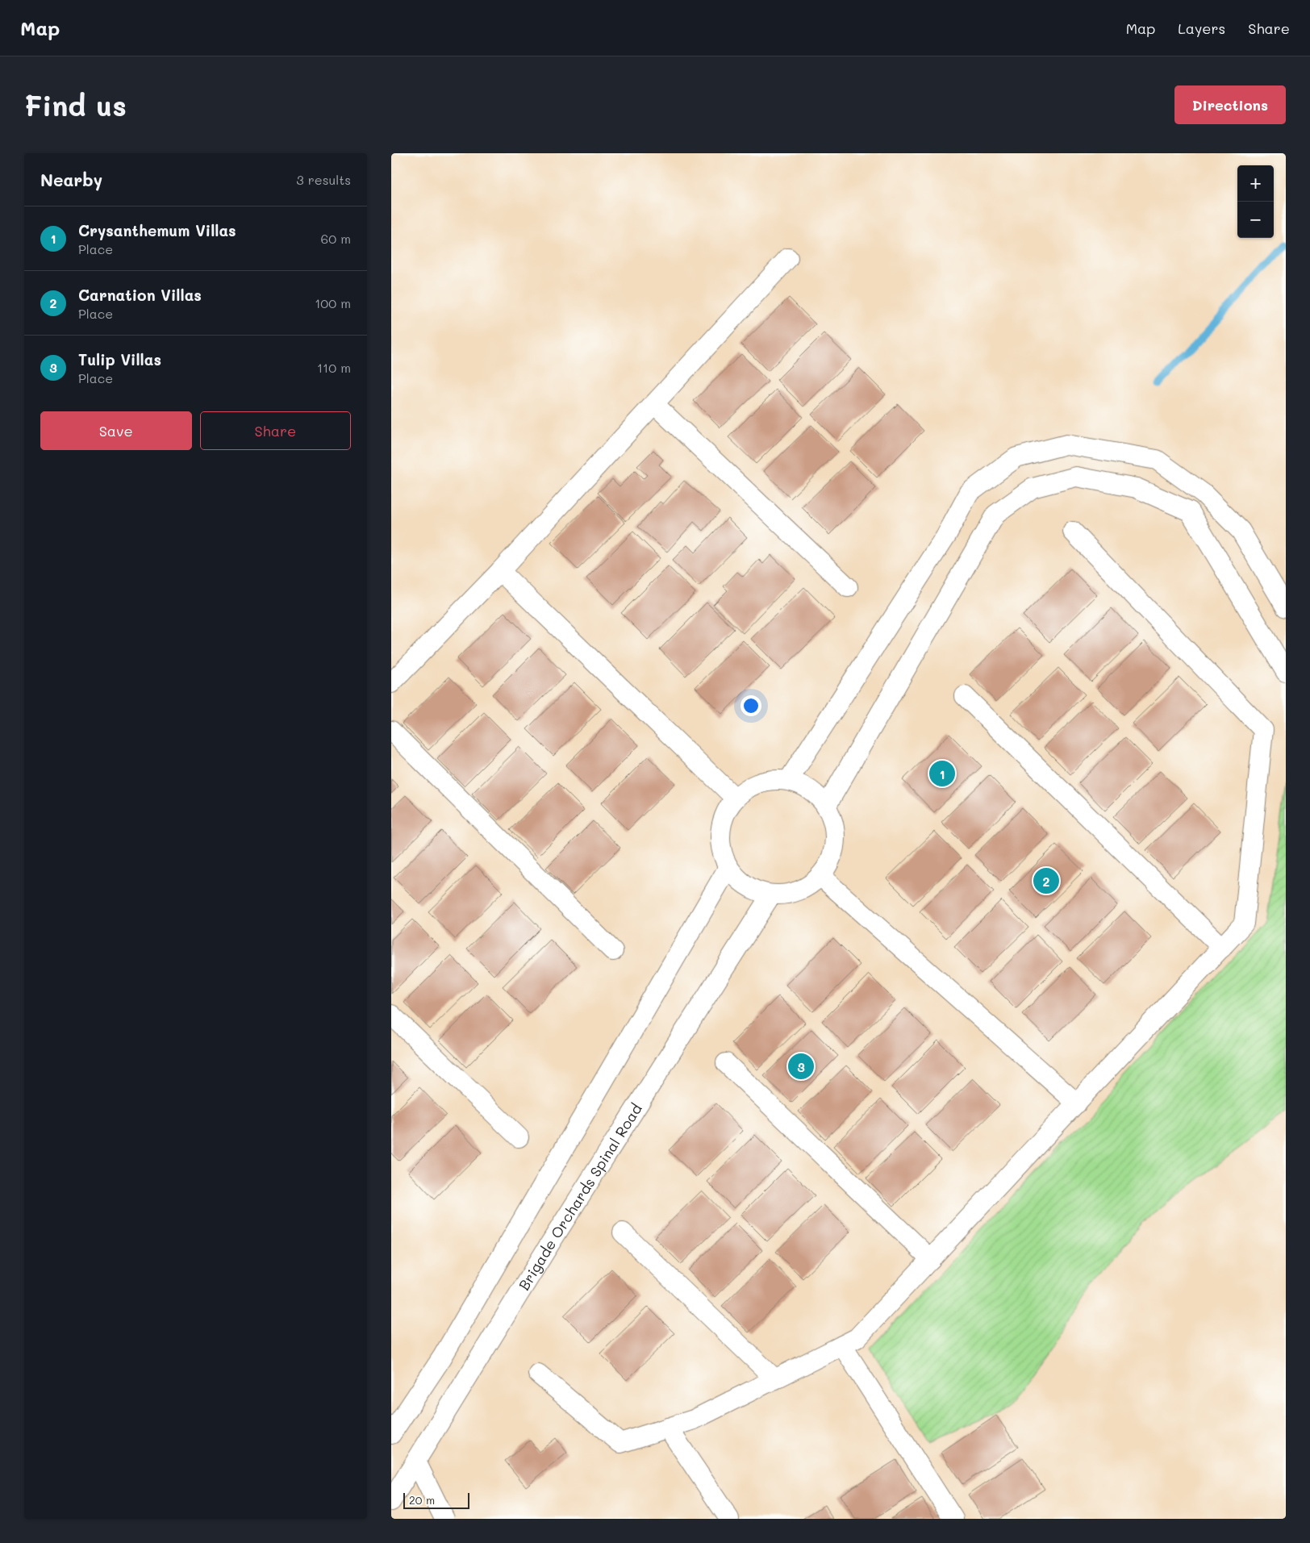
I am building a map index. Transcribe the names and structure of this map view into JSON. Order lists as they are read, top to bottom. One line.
{"streets":{"street":["Brigade Orchards Spinal Road"]},"scale_bar":"20 m","page":{"header":"Map","nav":["Map","Layers","Share"],"buttons":["Directions",["Save","Share"]],"title":"Find us","heading":["Nearby","3 results"],"map_buttons":["+","−"],"list":[{"mark":"1","name":"Crysanthemum Villas","note":"Place","value":"60 m"},{"mark":"2","name":"Carnation Villas","note":"Place","value":"100 m"},{"mark":"3","name":"Tulip Villas","note":"Place","value":"110 m"}],"pins":["1","2","3"],"scale":"20 m"}}
